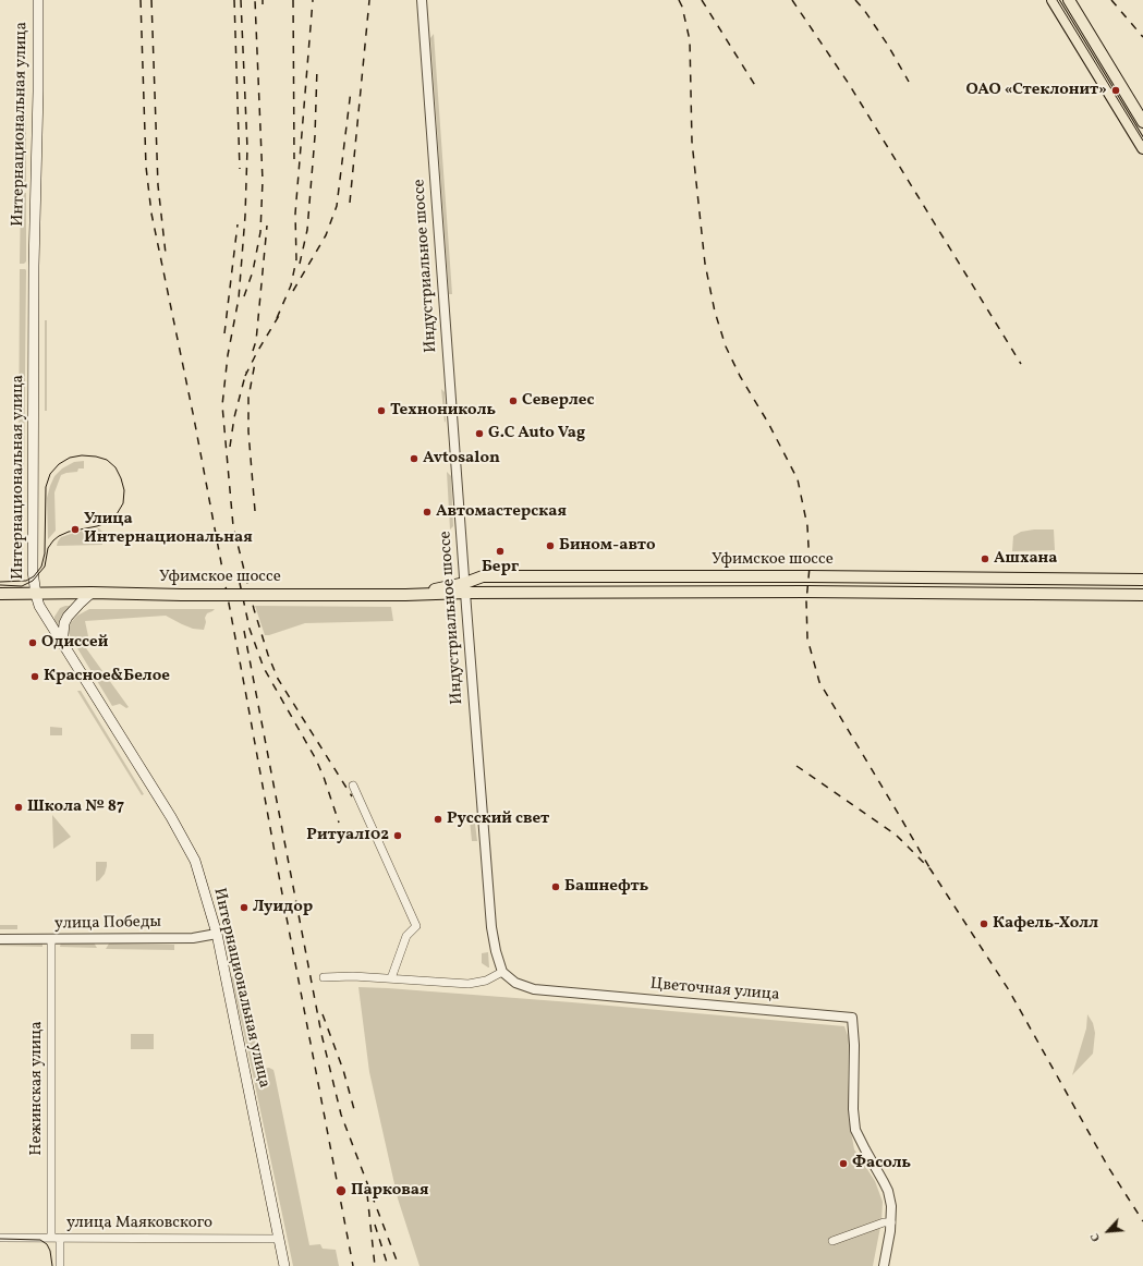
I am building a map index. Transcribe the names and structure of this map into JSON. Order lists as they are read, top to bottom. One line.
{"streets":{"main road":["Интернациональная улица","Уфимское шоссе"],"street":["Индустриальное шоссе","улица Победы","Цветочная улица","Нежинская улица","улица Маяковского"]},"crossings":[["Интернациональная улица","Уфимское шоссе"],["Интернациональная улица","улица Победы"],["Интернациональная улица","улица Маяковского"],["Индустриальное шоссе","Уфимское шоссе"],["Индустриальное шоссе","Цветочная улица"],["улица Победы","Нежинская улица"],["Нежинская улица","улица Маяковского"]],"places":["ОАО «Стеклонит»","Северлес","Технониколь","G.C Auto Vag","Avtosalon","Автомастерская","Улица Интернациональная","Бином-авто","Берг","Ашхана","Одиссей","Красное&Белое","Школа № 87","Русский свет","Ритуал102","Башнефть","Луидор","Кафель-Холл","Фасоль","Парковая"],"north":"bottom left"}
